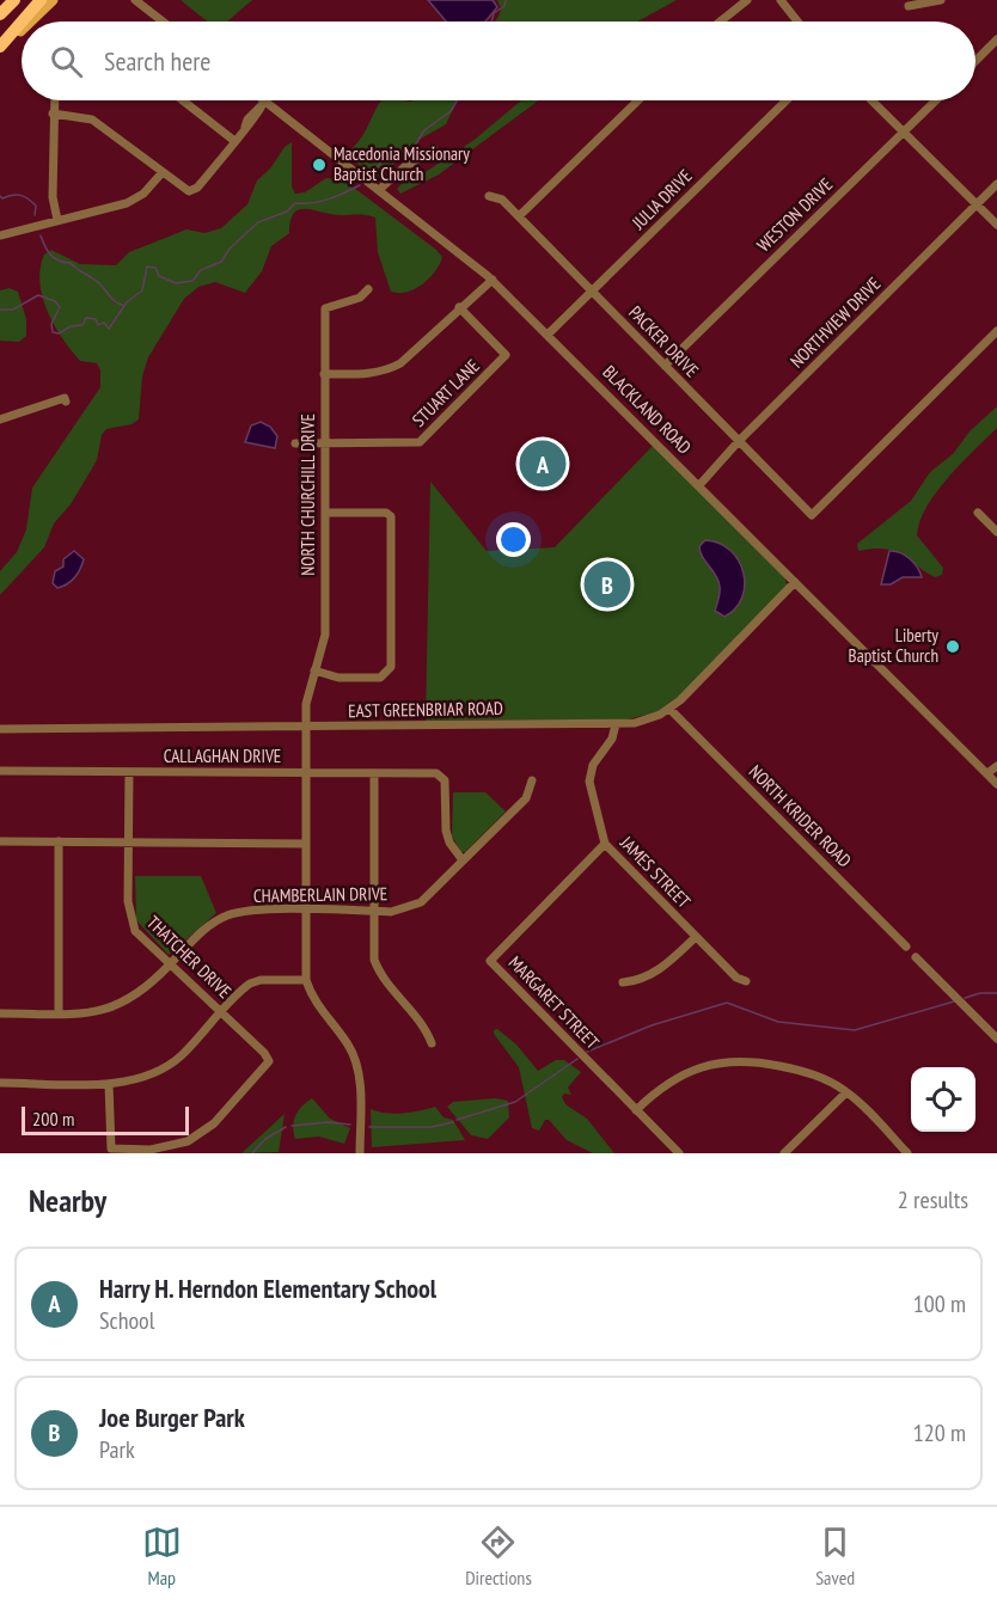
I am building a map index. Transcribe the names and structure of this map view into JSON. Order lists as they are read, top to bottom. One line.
{"streets":{"street":["JULIA DRIVE","WESTON DRIVE","NORTHVIEW DRIVE","PACKER DRIVE","STUART LANE","BLACKLAND ROAD","NORTH CHURCHILL DRIVE","EAST GREENBRIAR ROAD","CALLAGHAN DRIVE","NORTH KRIDER ROAD","JAMES STREET","CHAMBERLAIN DRIVE","THATCHER DRIVE","MARGARET STREET"]},"crossings":[["JULIA DRIVE","PACKER DRIVE"],["JULIA DRIVE","BLACKLAND ROAD"],["WESTON DRIVE","PACKER DRIVE"],["NORTHVIEW DRIVE","PACKER DRIVE"],["NORTHVIEW DRIVE","BLACKLAND ROAD"],["STUART LANE","NORTH CHURCHILL DRIVE"],["BLACKLAND ROAD","EAST GREENBRIAR ROAD"],["NORTH CHURCHILL DRIVE","EAST GREENBRIAR ROAD"],["NORTH CHURCHILL DRIVE","CALLAGHAN DRIVE"],["NORTH CHURCHILL DRIVE","CHAMBERLAIN DRIVE"],["EAST GREENBRIAR ROAD","NORTH KRIDER ROAD"],["EAST GREENBRIAR ROAD","JAMES STREET"],["CALLAGHAN DRIVE","CHAMBERLAIN DRIVE"],["CALLAGHAN DRIVE","THATCHER DRIVE"],["JAMES STREET","MARGARET STREET"],["CHAMBERLAIN DRIVE","THATCHER DRIVE"]],"places":["Macedonia Missionary Baptist Church","Liberty Baptist Church"],"scale_bar":"200 m","page":{"search":"Search here","pins":["A","B"],"scale":"200 m","heading":["Nearby","2 results"],"list":[{"mark":"A","name":"Harry H. Herndon Elementary School","note":"School","value":"100 m"},{"mark":"B","name":"Joe Burger Park","note":"Park","value":"120 m"}],"nav":["Map","Directions","Saved"]}}
